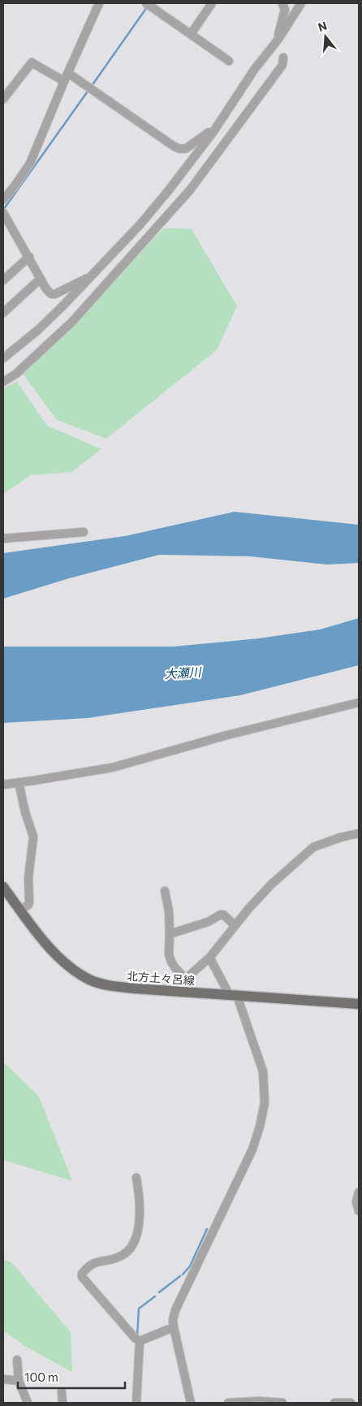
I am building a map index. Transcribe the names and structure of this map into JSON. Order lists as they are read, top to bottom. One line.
{"streets":{"main road":["北方土々呂線"]},"water":["大瀬川"],"scale_bar":"100 m","north":"top"}
